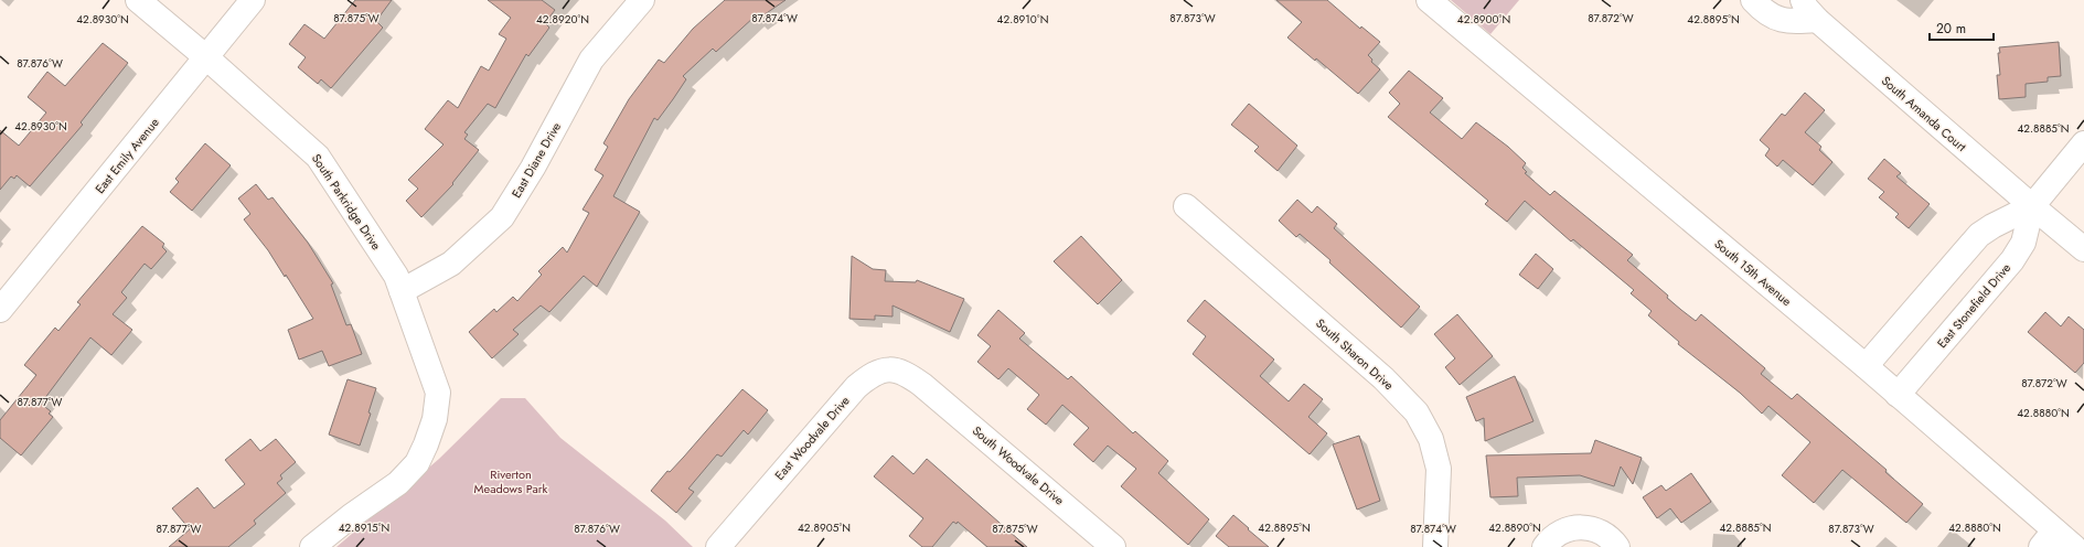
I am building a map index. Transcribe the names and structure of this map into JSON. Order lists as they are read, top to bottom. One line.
{"streets":{"street":["South Amanda Court","East Emily Avenue","East Diane Drive","South Parkridge Drive","South 15th Avenue","East Stonefield Drive","South Sharon Drive","East Woodvale Drive","South Woodvale Drive"]},"crossings":[["South Amanda Court","East Stonefield Drive"],["East Emily Avenue","South Parkridge Drive"],["East Diane Drive","South Parkridge Drive"],["South 15th Avenue","East Stonefield Drive"],["East Woodvale Drive","South Woodvale Drive"]],"parks":["Riverton Meadows Park"],"scale_bar":"20 m","coordinates":["87.872°W","87.875°W","87.874°W","87.873°W","42.8930°N","42.8920°N","42.8910°N","42.8900°N","42.8895°N","87.876°W","42.8885°N","87.877°W","42.8880°N","42.8915°N","42.8905°N","42.8890°N"]}
